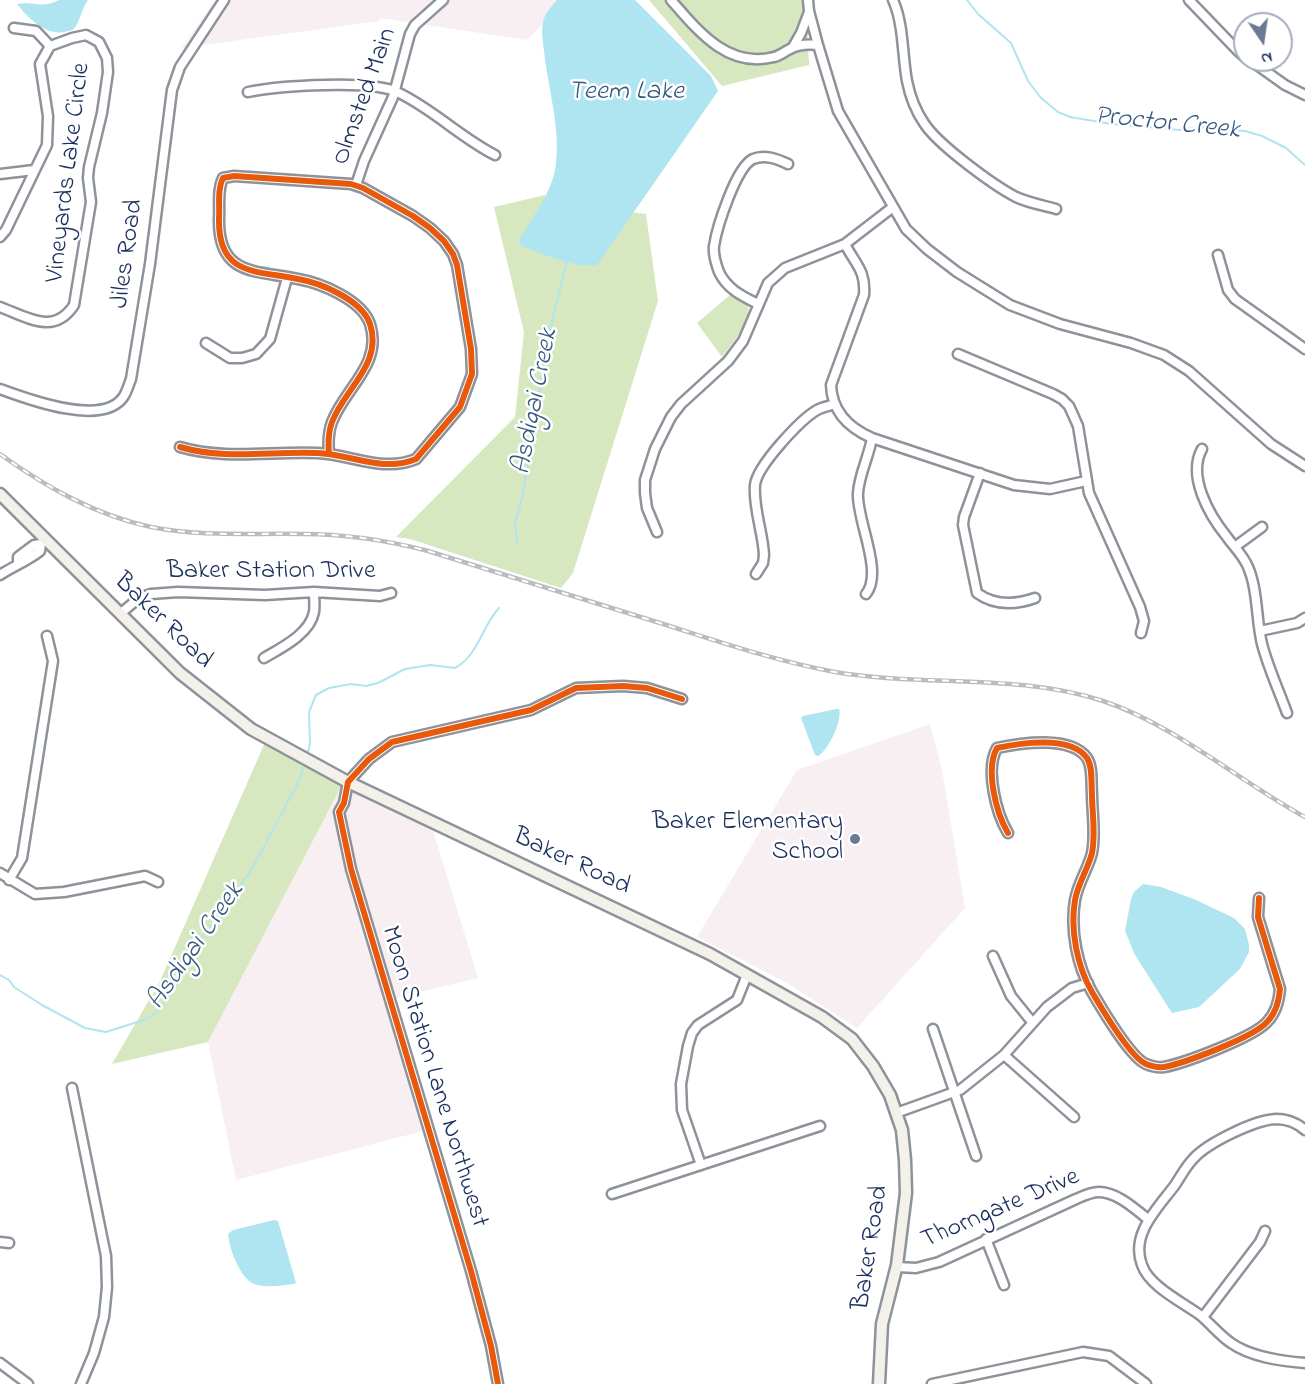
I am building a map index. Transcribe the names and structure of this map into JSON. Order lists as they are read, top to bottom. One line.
{"streets":{"main road":["Baker Road"],"street":["Olmsted Main","Vineyards Lake Circle","Jiles Road","Baker Station Drive","Moon Station Lane Northwest","Thorngate Drive"]},"crossings":[["Baker Station Drive","Baker Road"],["Baker Road","Moon Station Lane Northwest"],["Baker Road","Thorngate Drive"]],"water":["Teem Lake","Proctor Creek","Asdigai Creek"],"places":["Baker Elementary School"],"north":"bottom"}
